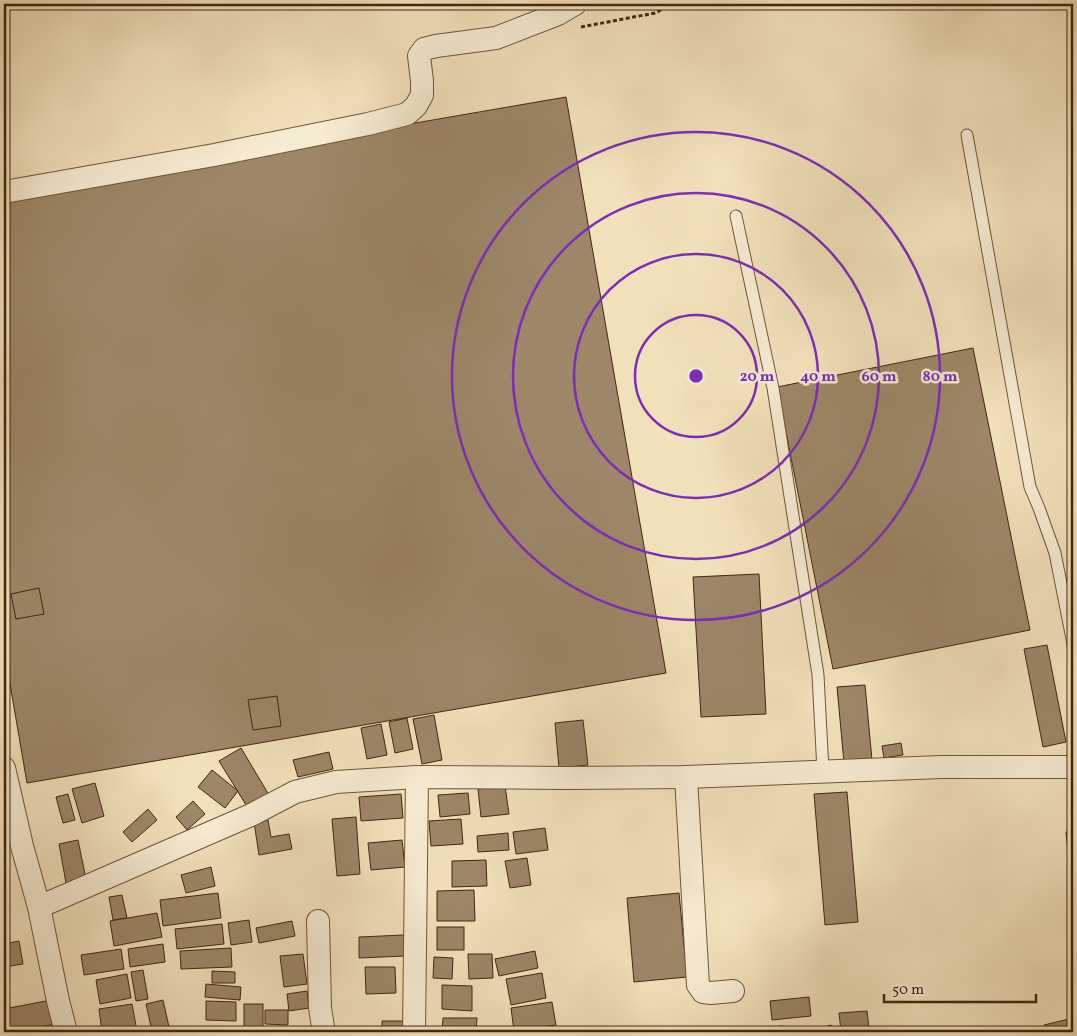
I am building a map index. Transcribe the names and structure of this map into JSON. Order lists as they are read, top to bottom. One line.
{"scale_bar":"50 m","rings":["20 m","40 m","60 m","80 m"]}
